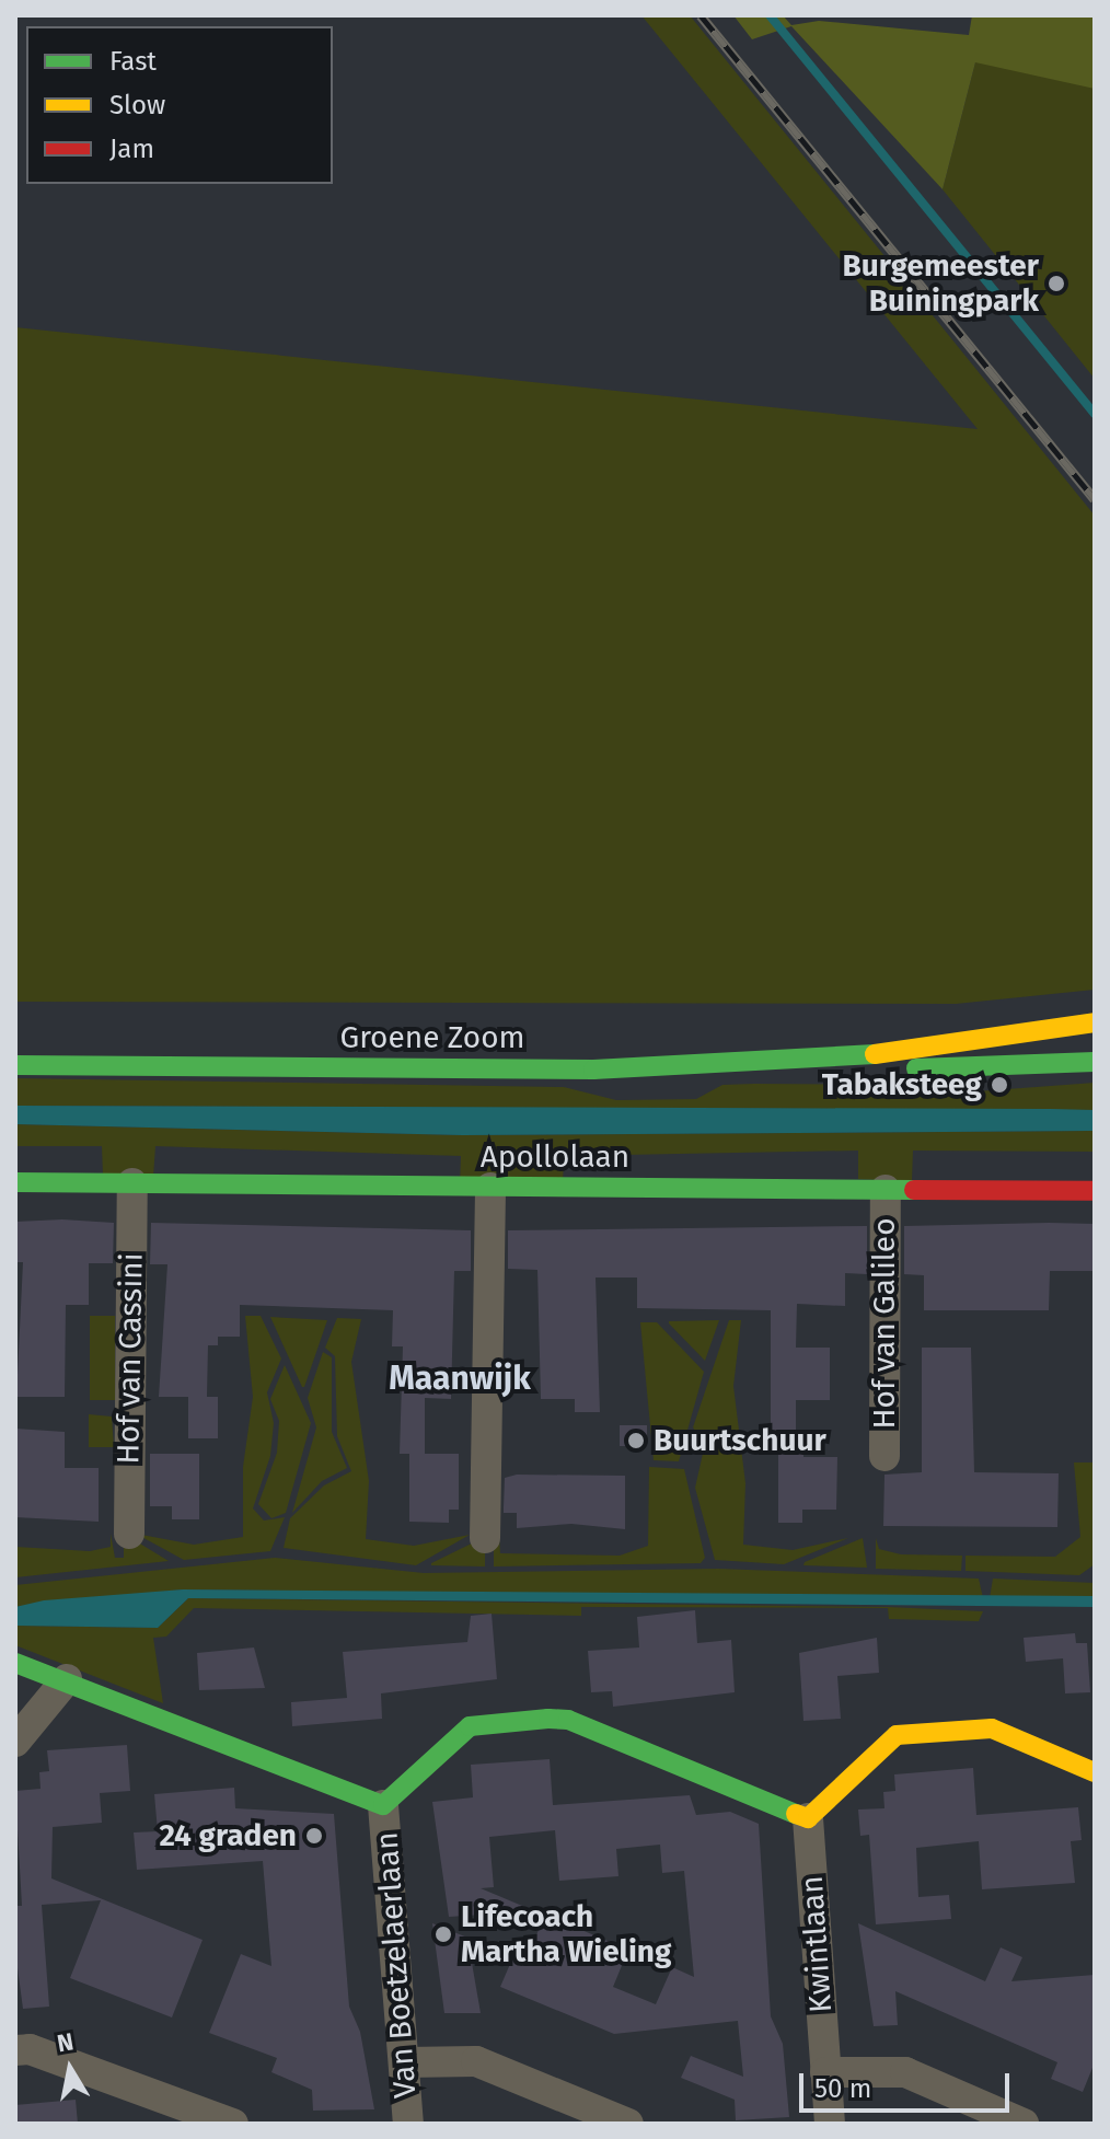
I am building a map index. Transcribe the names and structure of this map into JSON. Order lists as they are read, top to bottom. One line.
{"streets":{"street":["Groene Zoom","Apollolaan","Hof van Galileo","Hof van Cassini","Kwintlaan","Van Boetzelaerlaan"]},"crossings":[["Apollolaan","Hof van Galileo"],["Apollolaan","Hof van Cassini"]],"districts":["Maanwijk"],"places":["Burgemeester Buiningpark","Tabaksteeg","Buurtschuur","24 graden","Lifecoach Martha Wieling"],"legend":["Fast","Slow","Jam"],"scale_bar":"50 m","north":"top"}
